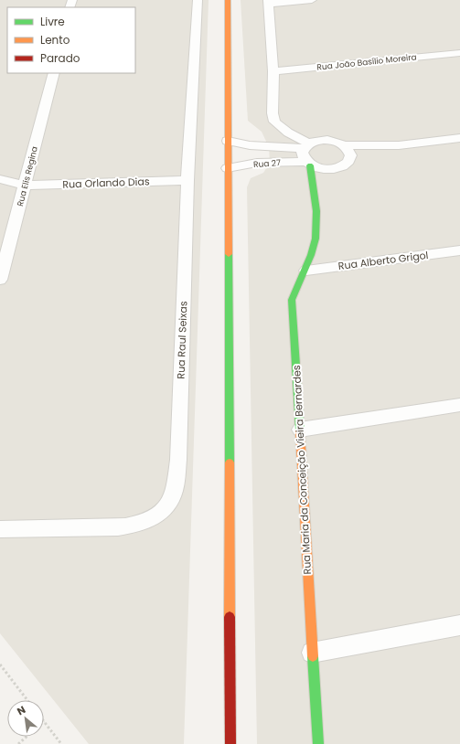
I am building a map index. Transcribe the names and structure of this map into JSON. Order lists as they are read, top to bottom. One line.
{"streets":{"street":["Rua João Basílio Moreira","Rua 27","Rua Elis Regina","Rua Orlando Dias","Rua Alberto Grigol","Rua Raul Seixas","Rua Maria da Conceição Vieira Bernardes"]},"crossings":[["Rua 27","Rua Maria da Conceição Vieira Bernardes"],["Rua Elis Regina","Rua Orlando Dias"],["Rua Orlando Dias","Rua Raul Seixas"],["Rua Alberto Grigol","Rua Maria da Conceição Vieira Bernardes"]],"legend":["Livre","Lento","Parado"],"north":"top left"}
